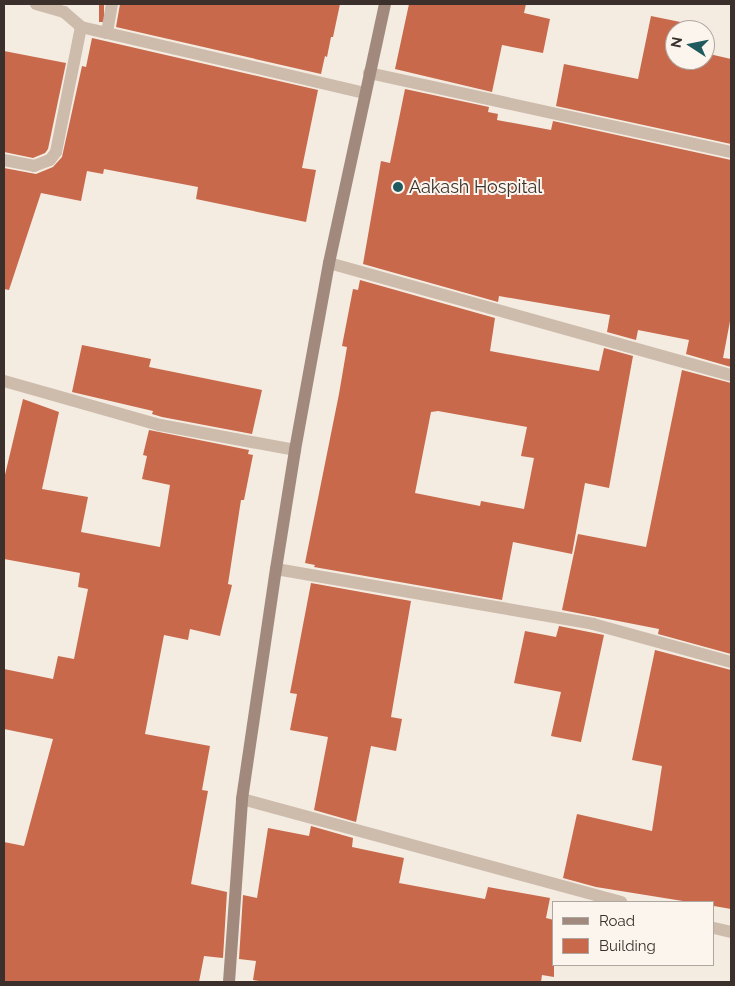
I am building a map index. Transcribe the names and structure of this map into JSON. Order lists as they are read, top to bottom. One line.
{"places":["Aakash Hospital"],"legend":["Road","Building"],"north":"left"}
